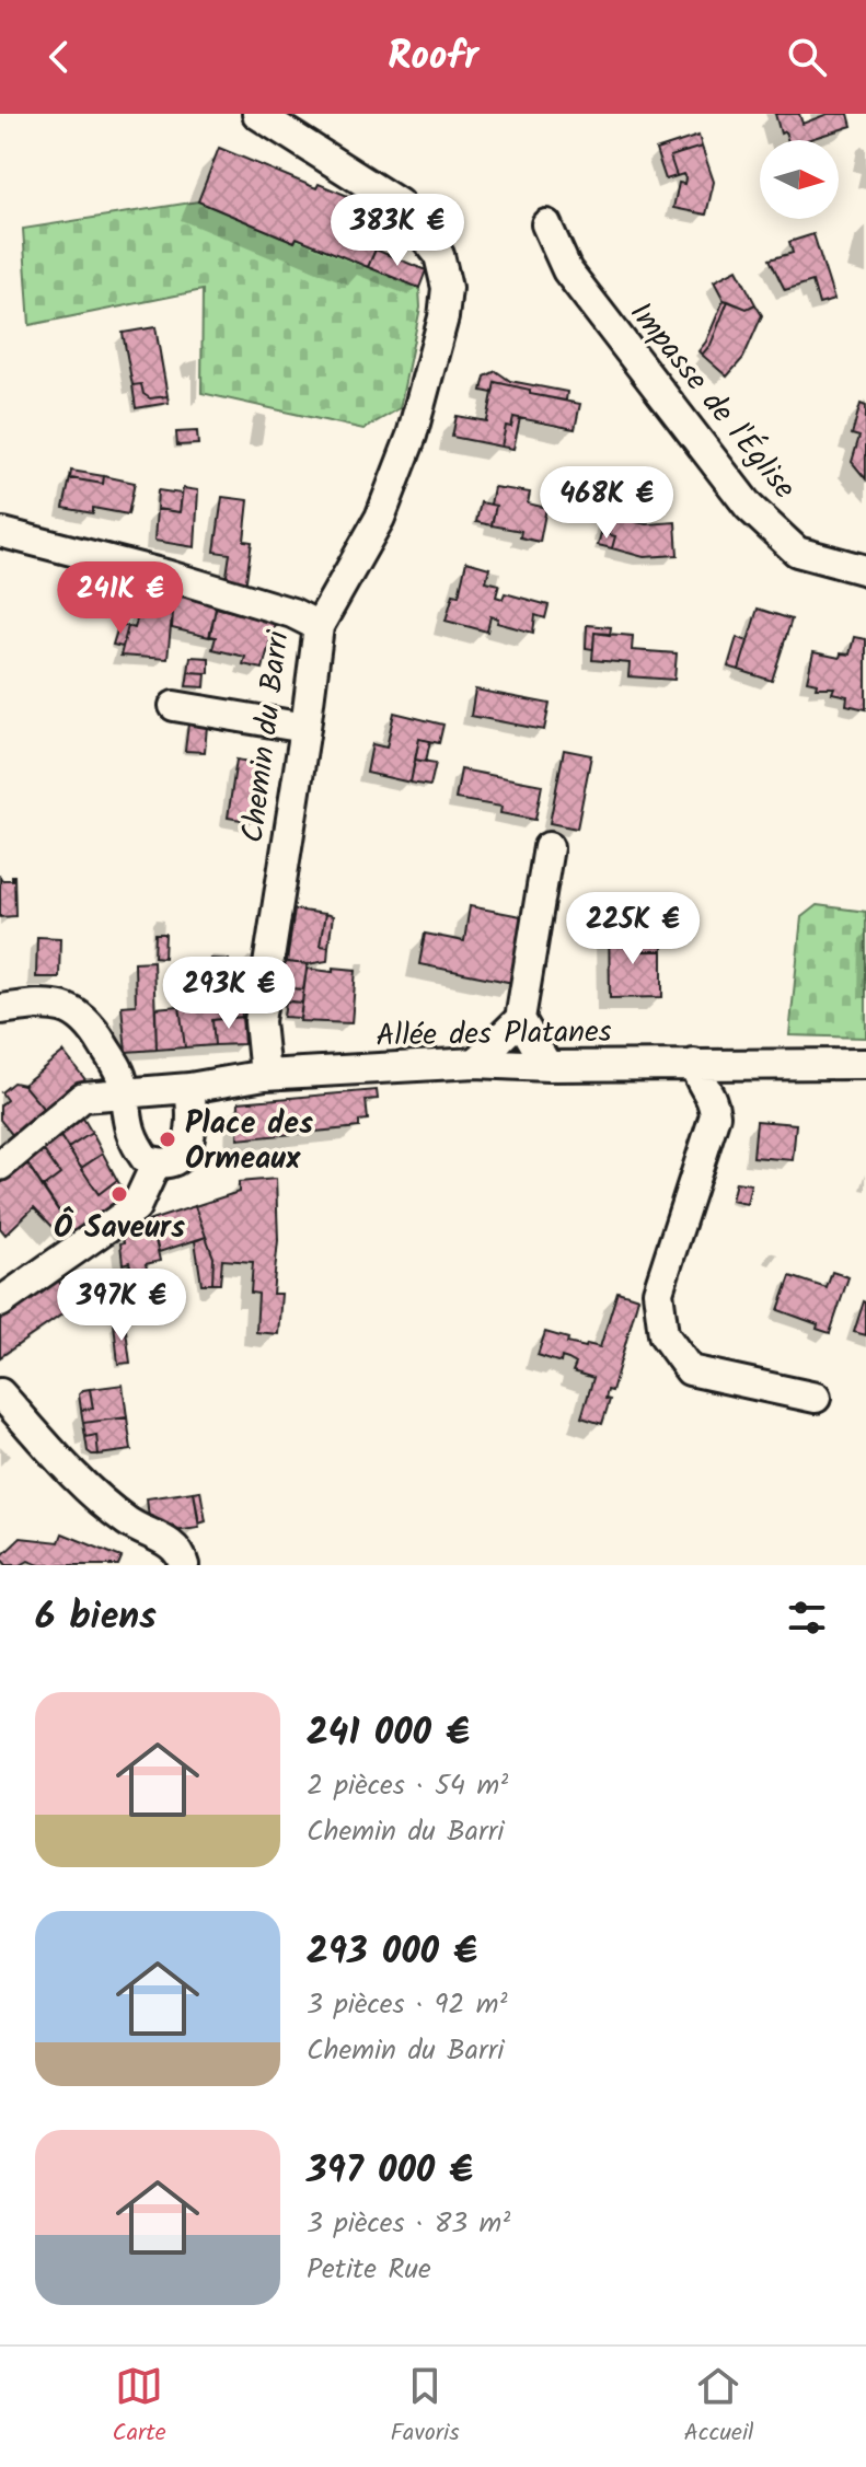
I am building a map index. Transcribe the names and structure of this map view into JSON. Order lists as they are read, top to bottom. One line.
{"streets":{"street":["Impasse de l'Église","Chemin du Barri","Allée des Platanes"]},"crossings":[["Chemin du Barri","Allée des Platanes"]],"places":["Place des Ormeaux","Ô Saveurs"],"north":"right","page":{"header":"Roofr","price":["383K €","468K €","241K €","225K €","293K €","397K €"],"heading":"6 biens","list":[{"name":"241 000 €","note":"2 pièces · 54 m² · Chemin du Barri"},{"name":"293 000 €","note":"3 pièces · 92 m² · Chemin du Barri"},{"name":"397 000 €","note":"3 pièces · 83 m² · Petite Rue"}],"tabs":["Carte","Favoris","Accueil"]}}
